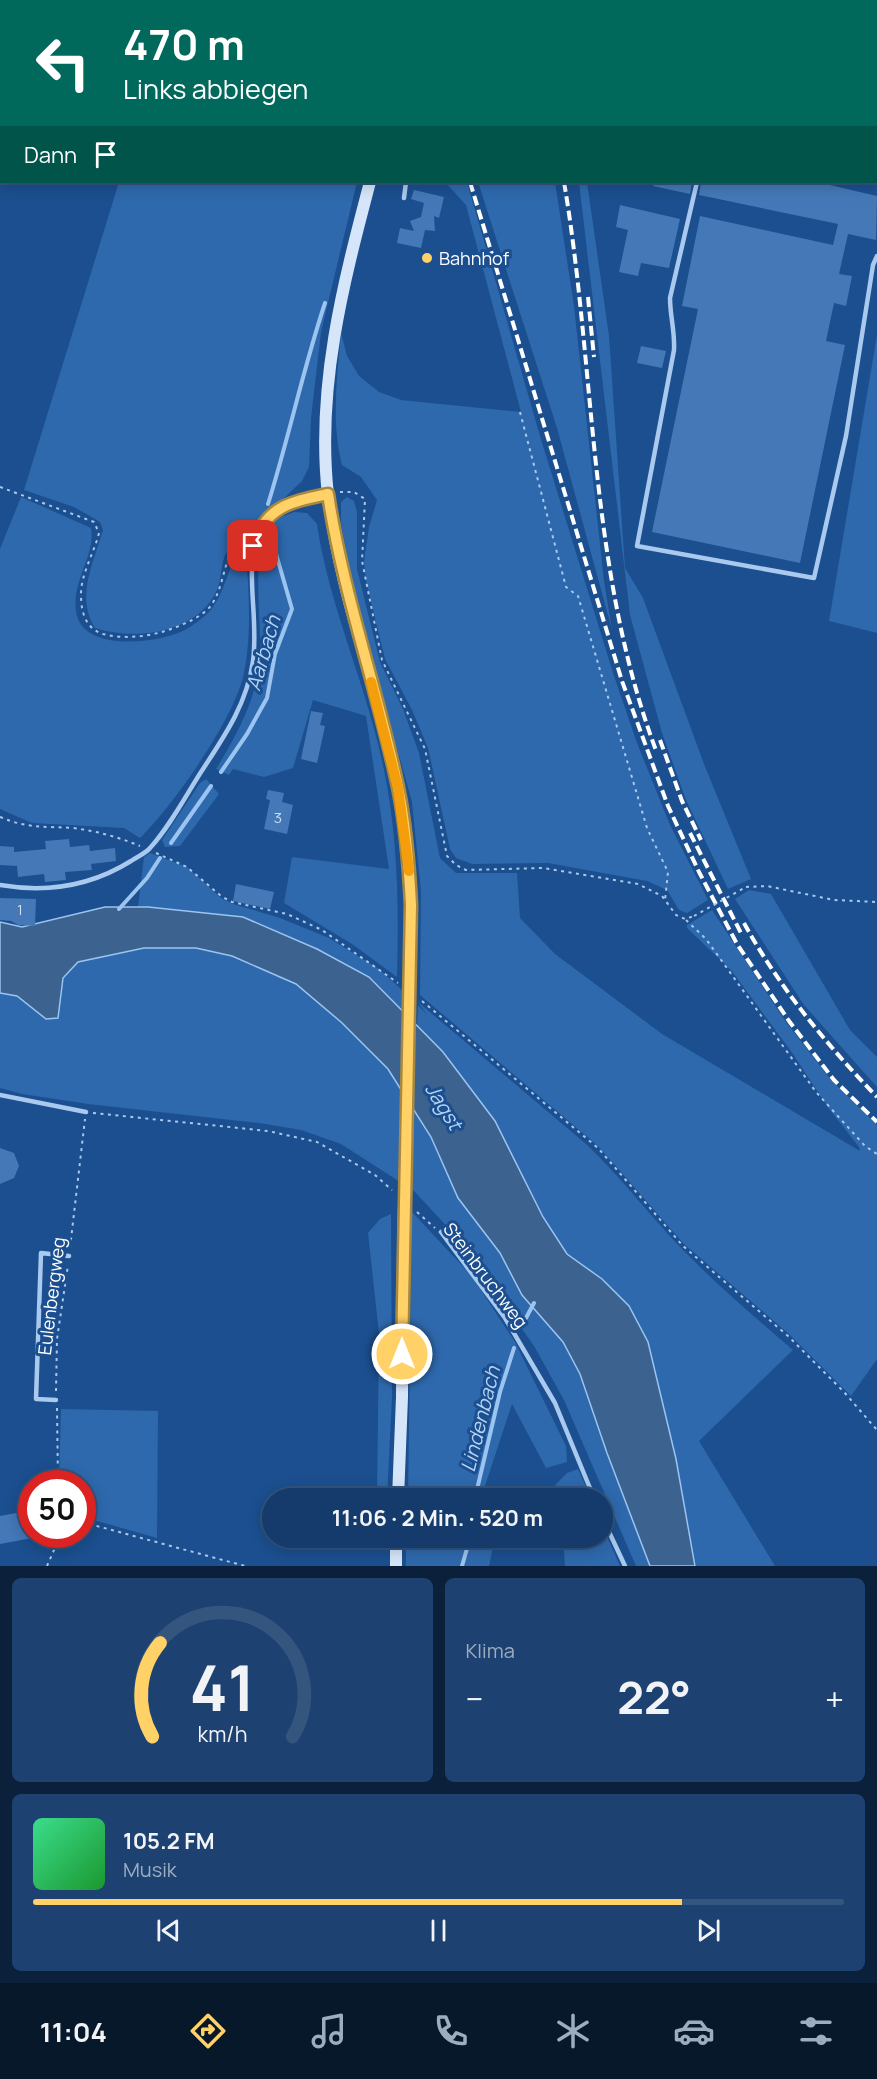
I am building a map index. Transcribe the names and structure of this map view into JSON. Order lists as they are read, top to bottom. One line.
{"streets":{"lane":["Steinbruchweg"],"path":["Eulenbergweg"]},"water":["Aarbach","Jagst","Lindenbach"],"places":["Bahnhof"],"house_numbers":["3","1"],"page":{"turn":["470 m","Links abbiegen"],"then":"Dann","limit":"50","trip":"11:06 · 2 Min. · 520 m","tile":"Klima","heat":["−","22°","+"],"song":["105.2 FM","Musik"],"tabs":"11:04","gauge":["41","km/h"]}}
